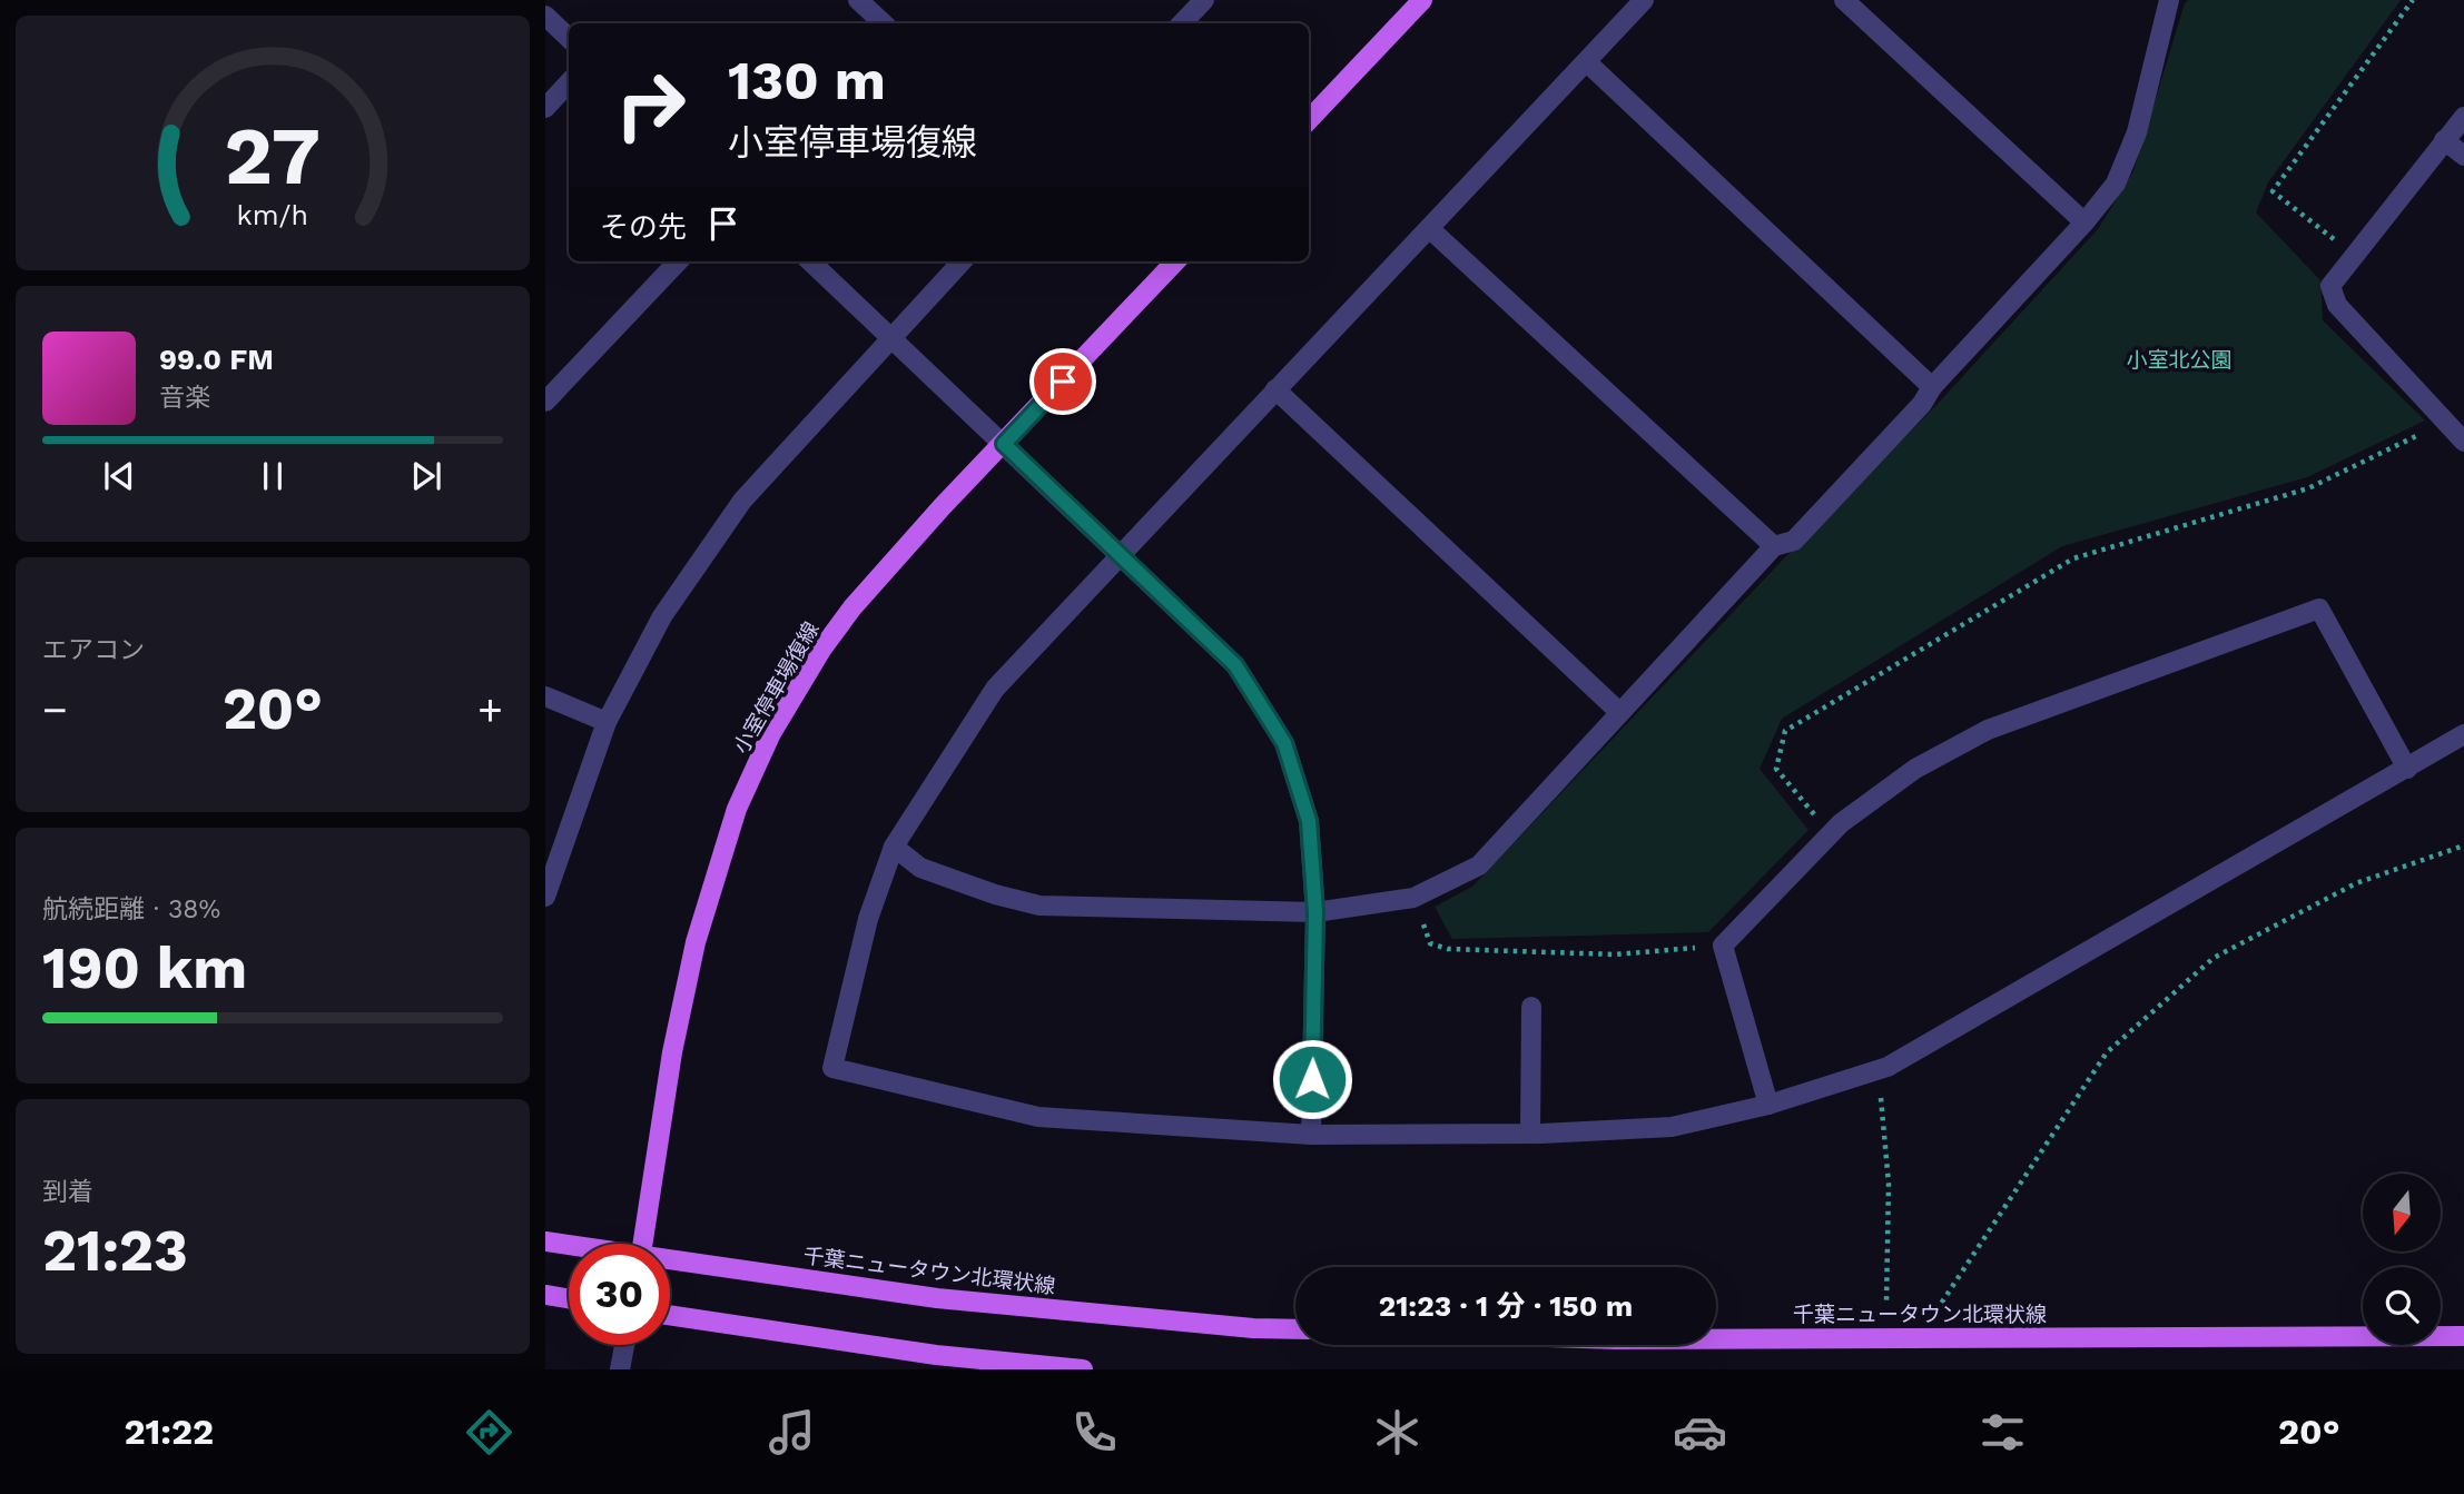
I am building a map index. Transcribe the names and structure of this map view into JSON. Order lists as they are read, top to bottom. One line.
{"streets":{"main road":["小室停車場復線","千葉ニュータウン北環状線"]},"parks":["小室北公園"],"north":"bottom","page":{"turn":["130 m","小室停車場復線"],"then":"その先","song":["99.0 FM","音楽"],"tile":["エアコン",["航続距離 · 38%","190 km"],["到着","21:23"]],"heat":["−","20°","+"],"limit":"30","trip":"21:23 · 1 分 · 150 m","tabs":["21:22","20°"],"gauge":["27","km/h"]}}
